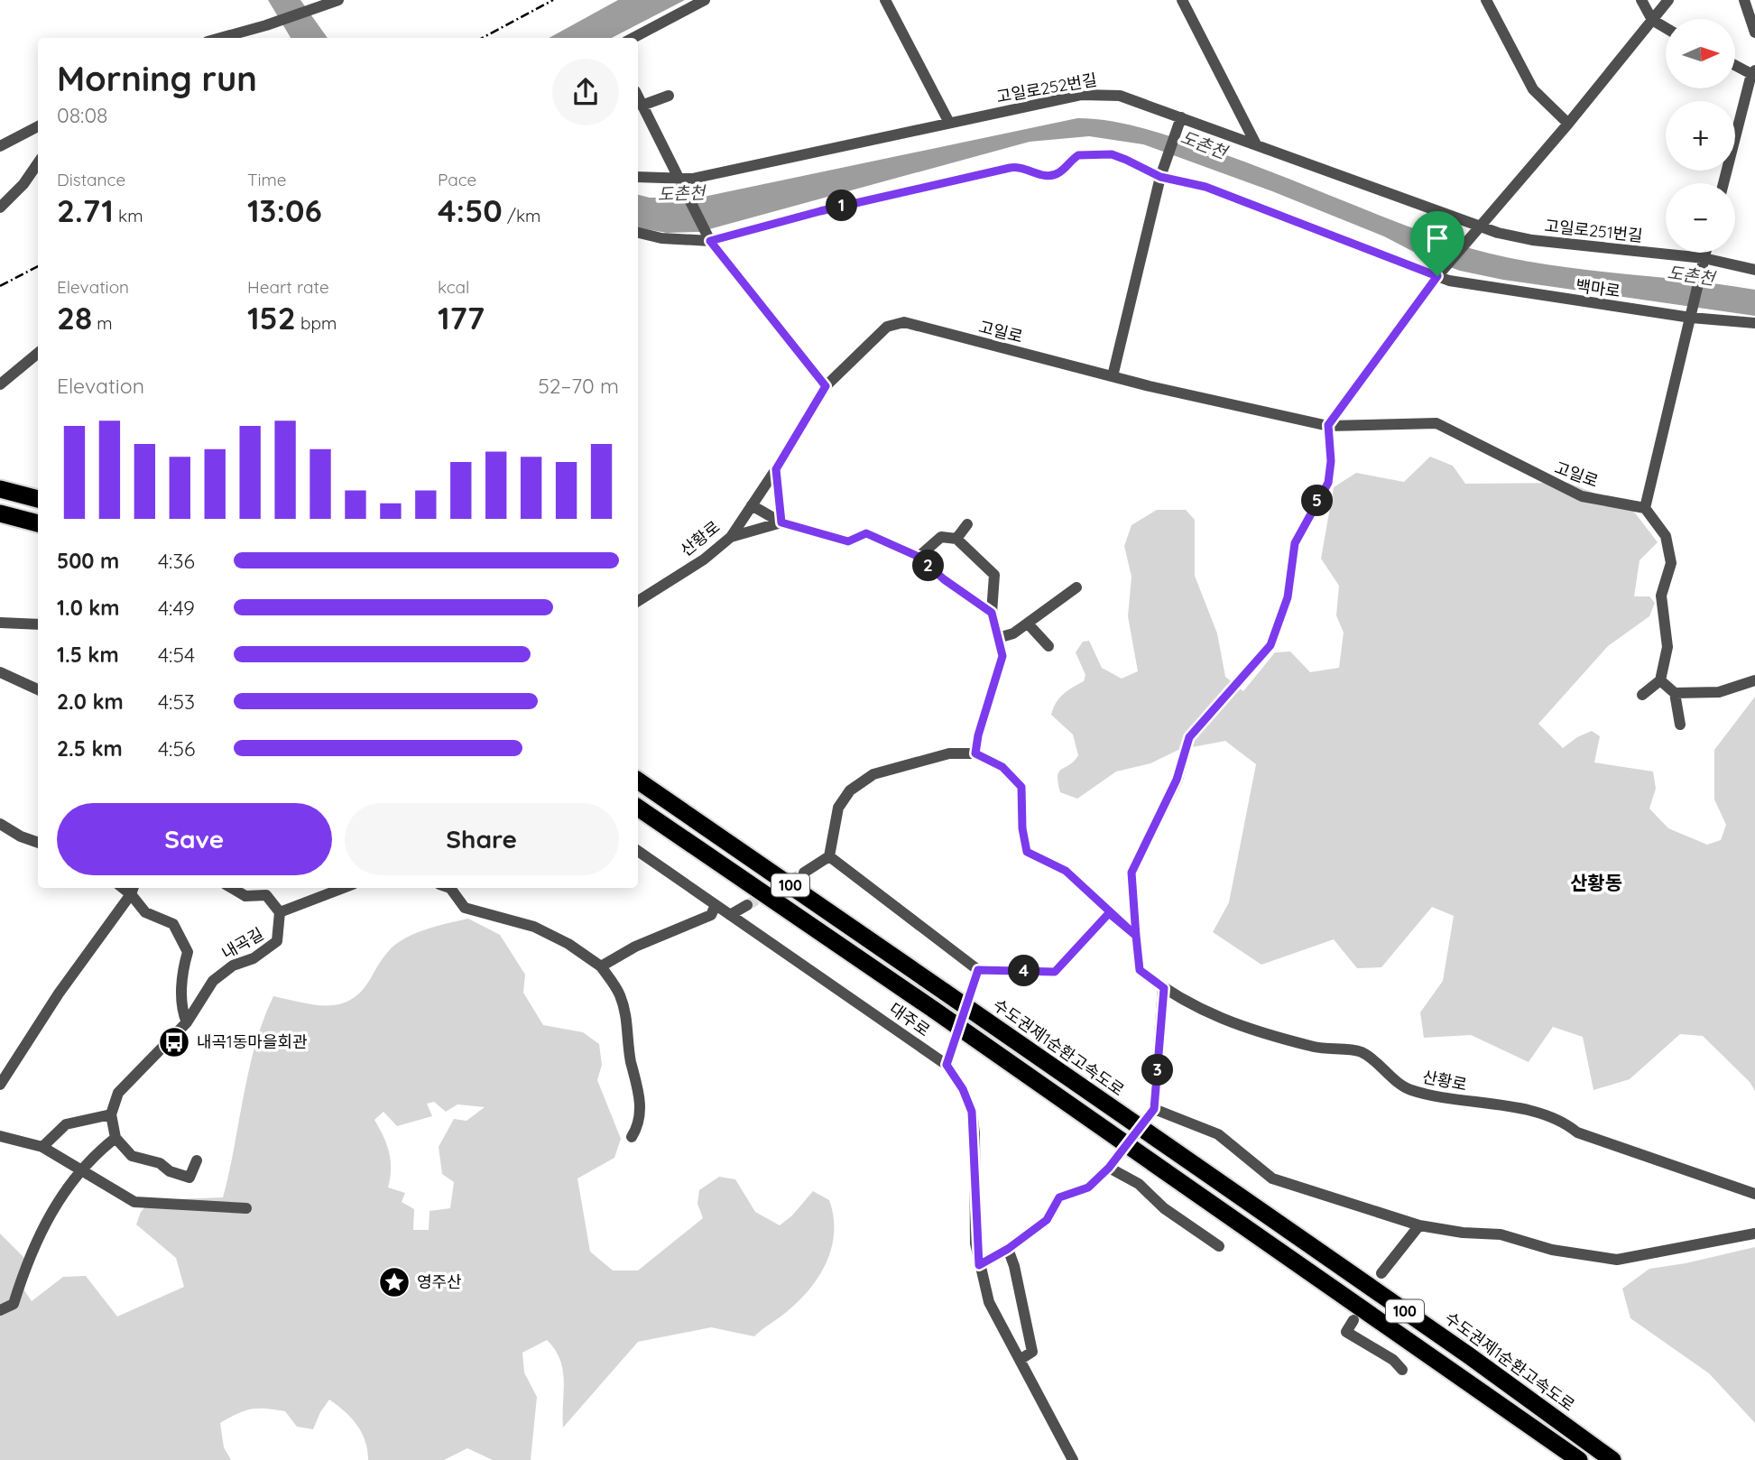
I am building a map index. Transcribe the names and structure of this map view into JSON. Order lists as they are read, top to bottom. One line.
{"streets":{"highway":["100","수도권제1순환고속도로"],"street":["고일로252번길","고일로251번길","백마로","고일로","산황로","내곡길","대주로"]},"crossings":[["고일로252번길","고일로251번길"],["고일로","산황로"]],"districts":["산황동"],"water":["도촌천"],"places":{"bus stop":["내곡1동마을회관"],"place":["영주산"]},"north":"right","page":{"map_buttons":["+","−"],"heading":["Morning run","08:08"],"stats":[["Distance","2.71 km"],["Time","13:06"],["Pace","4:50 /km"],["Elevation","28 m"],["Heart rate","152 bpm"],["kcal","177"]],"pins":["1","5","2","4","3"],"chart":["Elevation","52–70 m"],"list":[{"name":"500 m","note":"4:36"},{"name":"1.0 km","note":"4:49"},{"name":"1.5 km","note":"4:54"},{"name":"2.0 km","note":"4:53"},{"name":"2.5 km","note":"4:56"}],"buttons":["Save","Share"]}}
